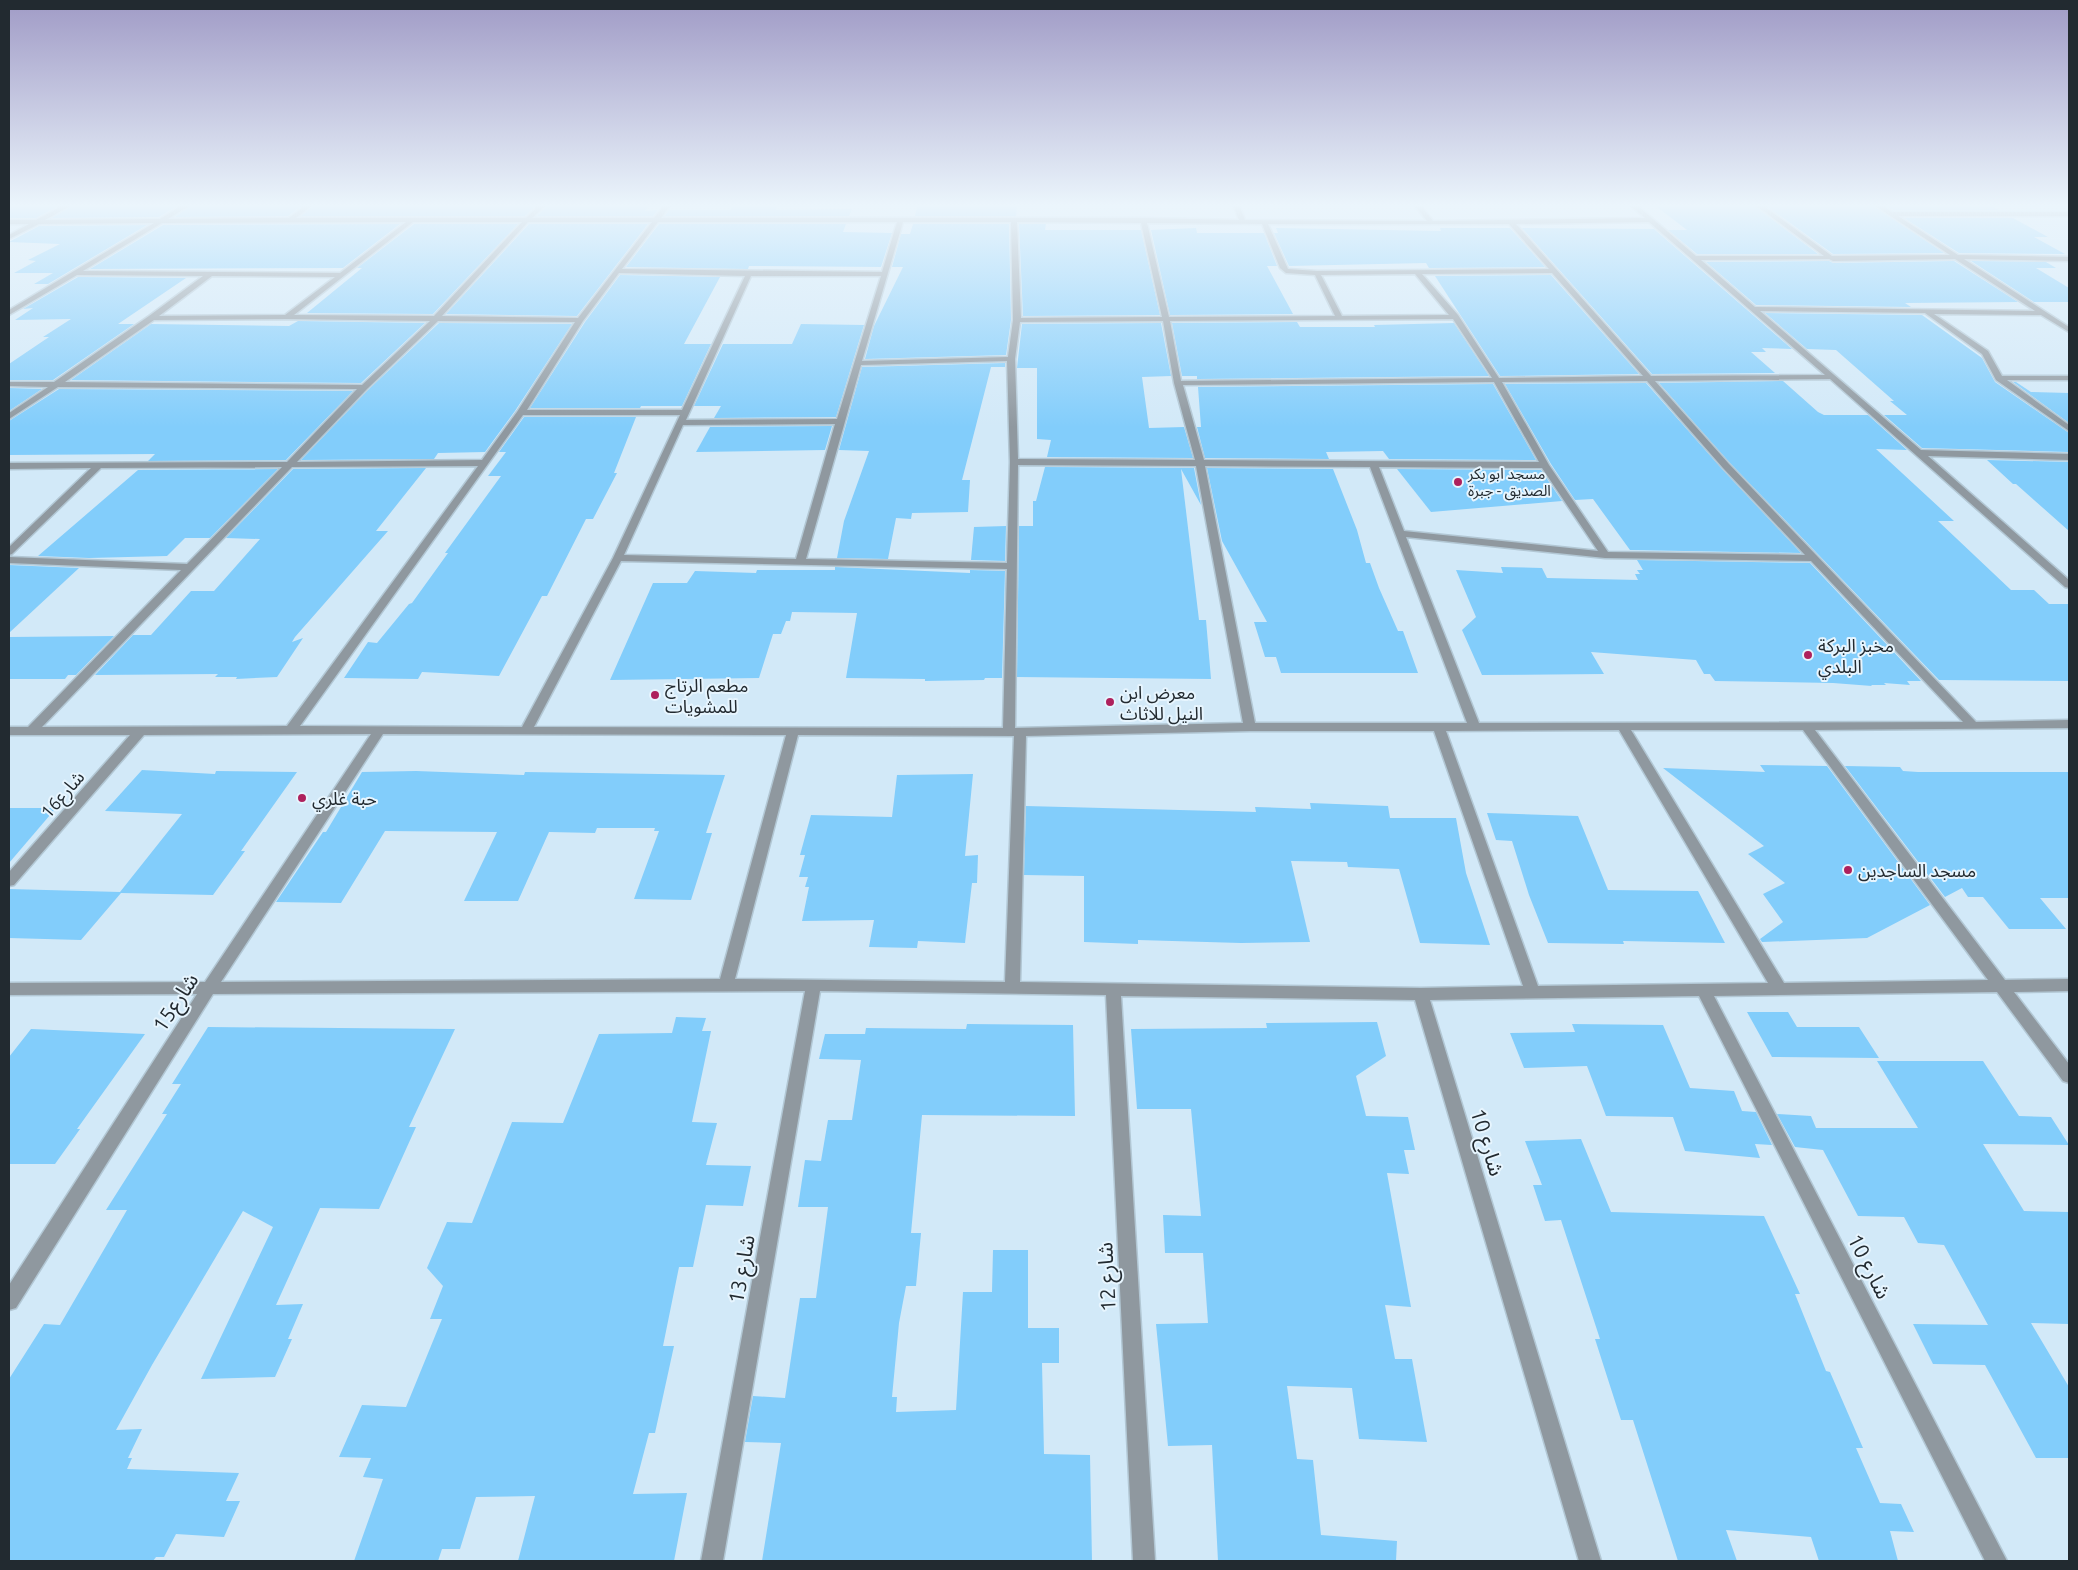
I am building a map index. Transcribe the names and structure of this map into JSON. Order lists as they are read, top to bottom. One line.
{"streets":{"street":["شارع16","شارع15","شارع 10","شارع 13","شارع 12"]},"places":["مسجد ابو بكر الصديق - جبرة","مخبز البركة البلدي","مطعم الرتاج للمشويات","معرض ابن النيل للاثاث","حبة غلري","مسجد الساجدين"]}
